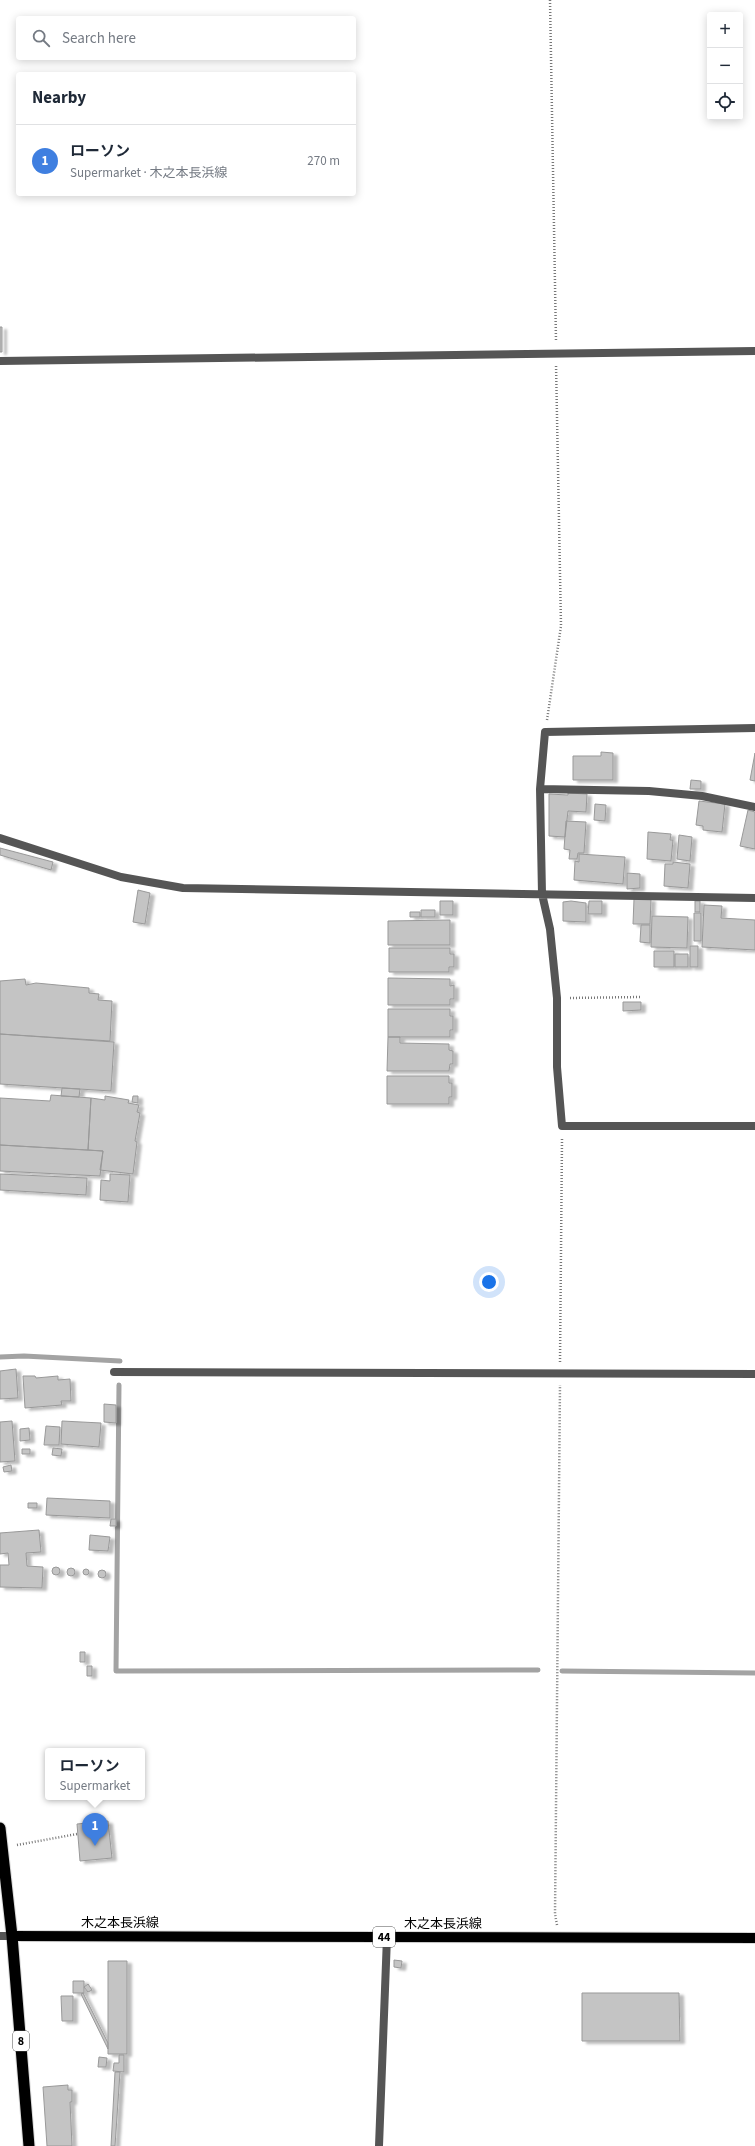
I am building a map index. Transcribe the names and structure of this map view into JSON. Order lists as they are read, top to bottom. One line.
{"streets":{"highway":["8"],"main road":["木之本長浜線","44"]},"crossings":[["木之本長浜線","8"]],"page":{"map_buttons":["+","−"],"search":"Search here","heading":"Nearby","list":[{"mark":"1","name":"ローソン","note":"Supermarket · 木之本長浜線","value":"270 m"}],"popup":["ローソン","Supermarket"],"pins":"1"}}
